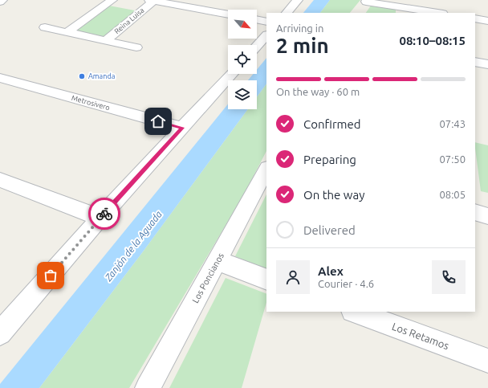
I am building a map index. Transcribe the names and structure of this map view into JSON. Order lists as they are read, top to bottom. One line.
{"streets":{"street":["Reina Luisa","Metrosivero","Los Poncianos","Los Retamos"]},"water":["Zanjón de la Aguada"],"places":["Amanda"],"north":"bottom right","page":{"heading":["2 min","Arriving in","08:10–08:15"],"panel":["Alex","Courier · 4.6"],"bar":"On the way · 60 m","list":[["Confirmed","07:43"],["Preparing","07:50"],["On the way","08:05"],"Delivered"]}}
